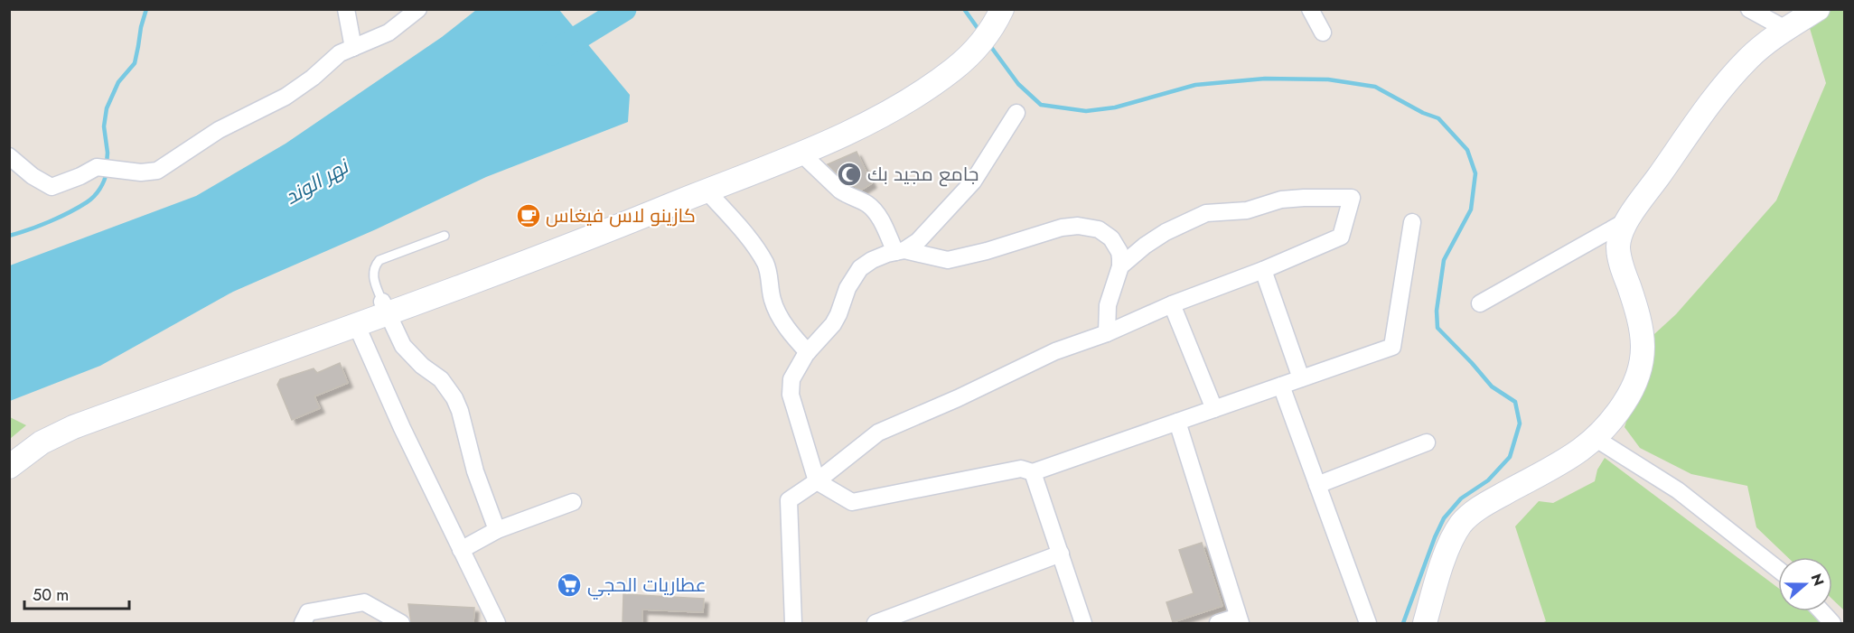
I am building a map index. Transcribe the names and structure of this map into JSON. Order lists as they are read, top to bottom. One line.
{"water":["نهر الوند"],"places":{"mosque":["جامع مجيد بك"],"cafe":["كازينو لاس فيغاس"],"supermarket":["عطاريات الحجي"]},"scale_bar":"50 m","north":"right"}
